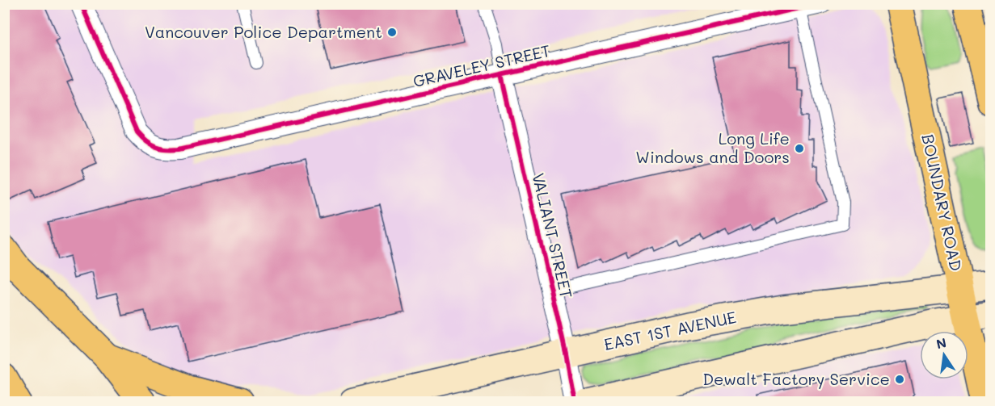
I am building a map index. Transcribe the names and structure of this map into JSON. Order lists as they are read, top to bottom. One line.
{"streets":{"main road":["BOUNDARY ROAD","EAST 1ST AVENUE"],"street":["GRAVELEY STREET","VALIANT STREET"]},"crossings":[["GRAVELEY STREET","VALIANT STREET"],["BOUNDARY ROAD","EAST 1ST AVENUE"],["VALIANT STREET","EAST 1ST AVENUE"]],"places":["Vancouver Police Department","Long Life Windows and Doors","Dewalt Factory Service"],"north":"top"}
